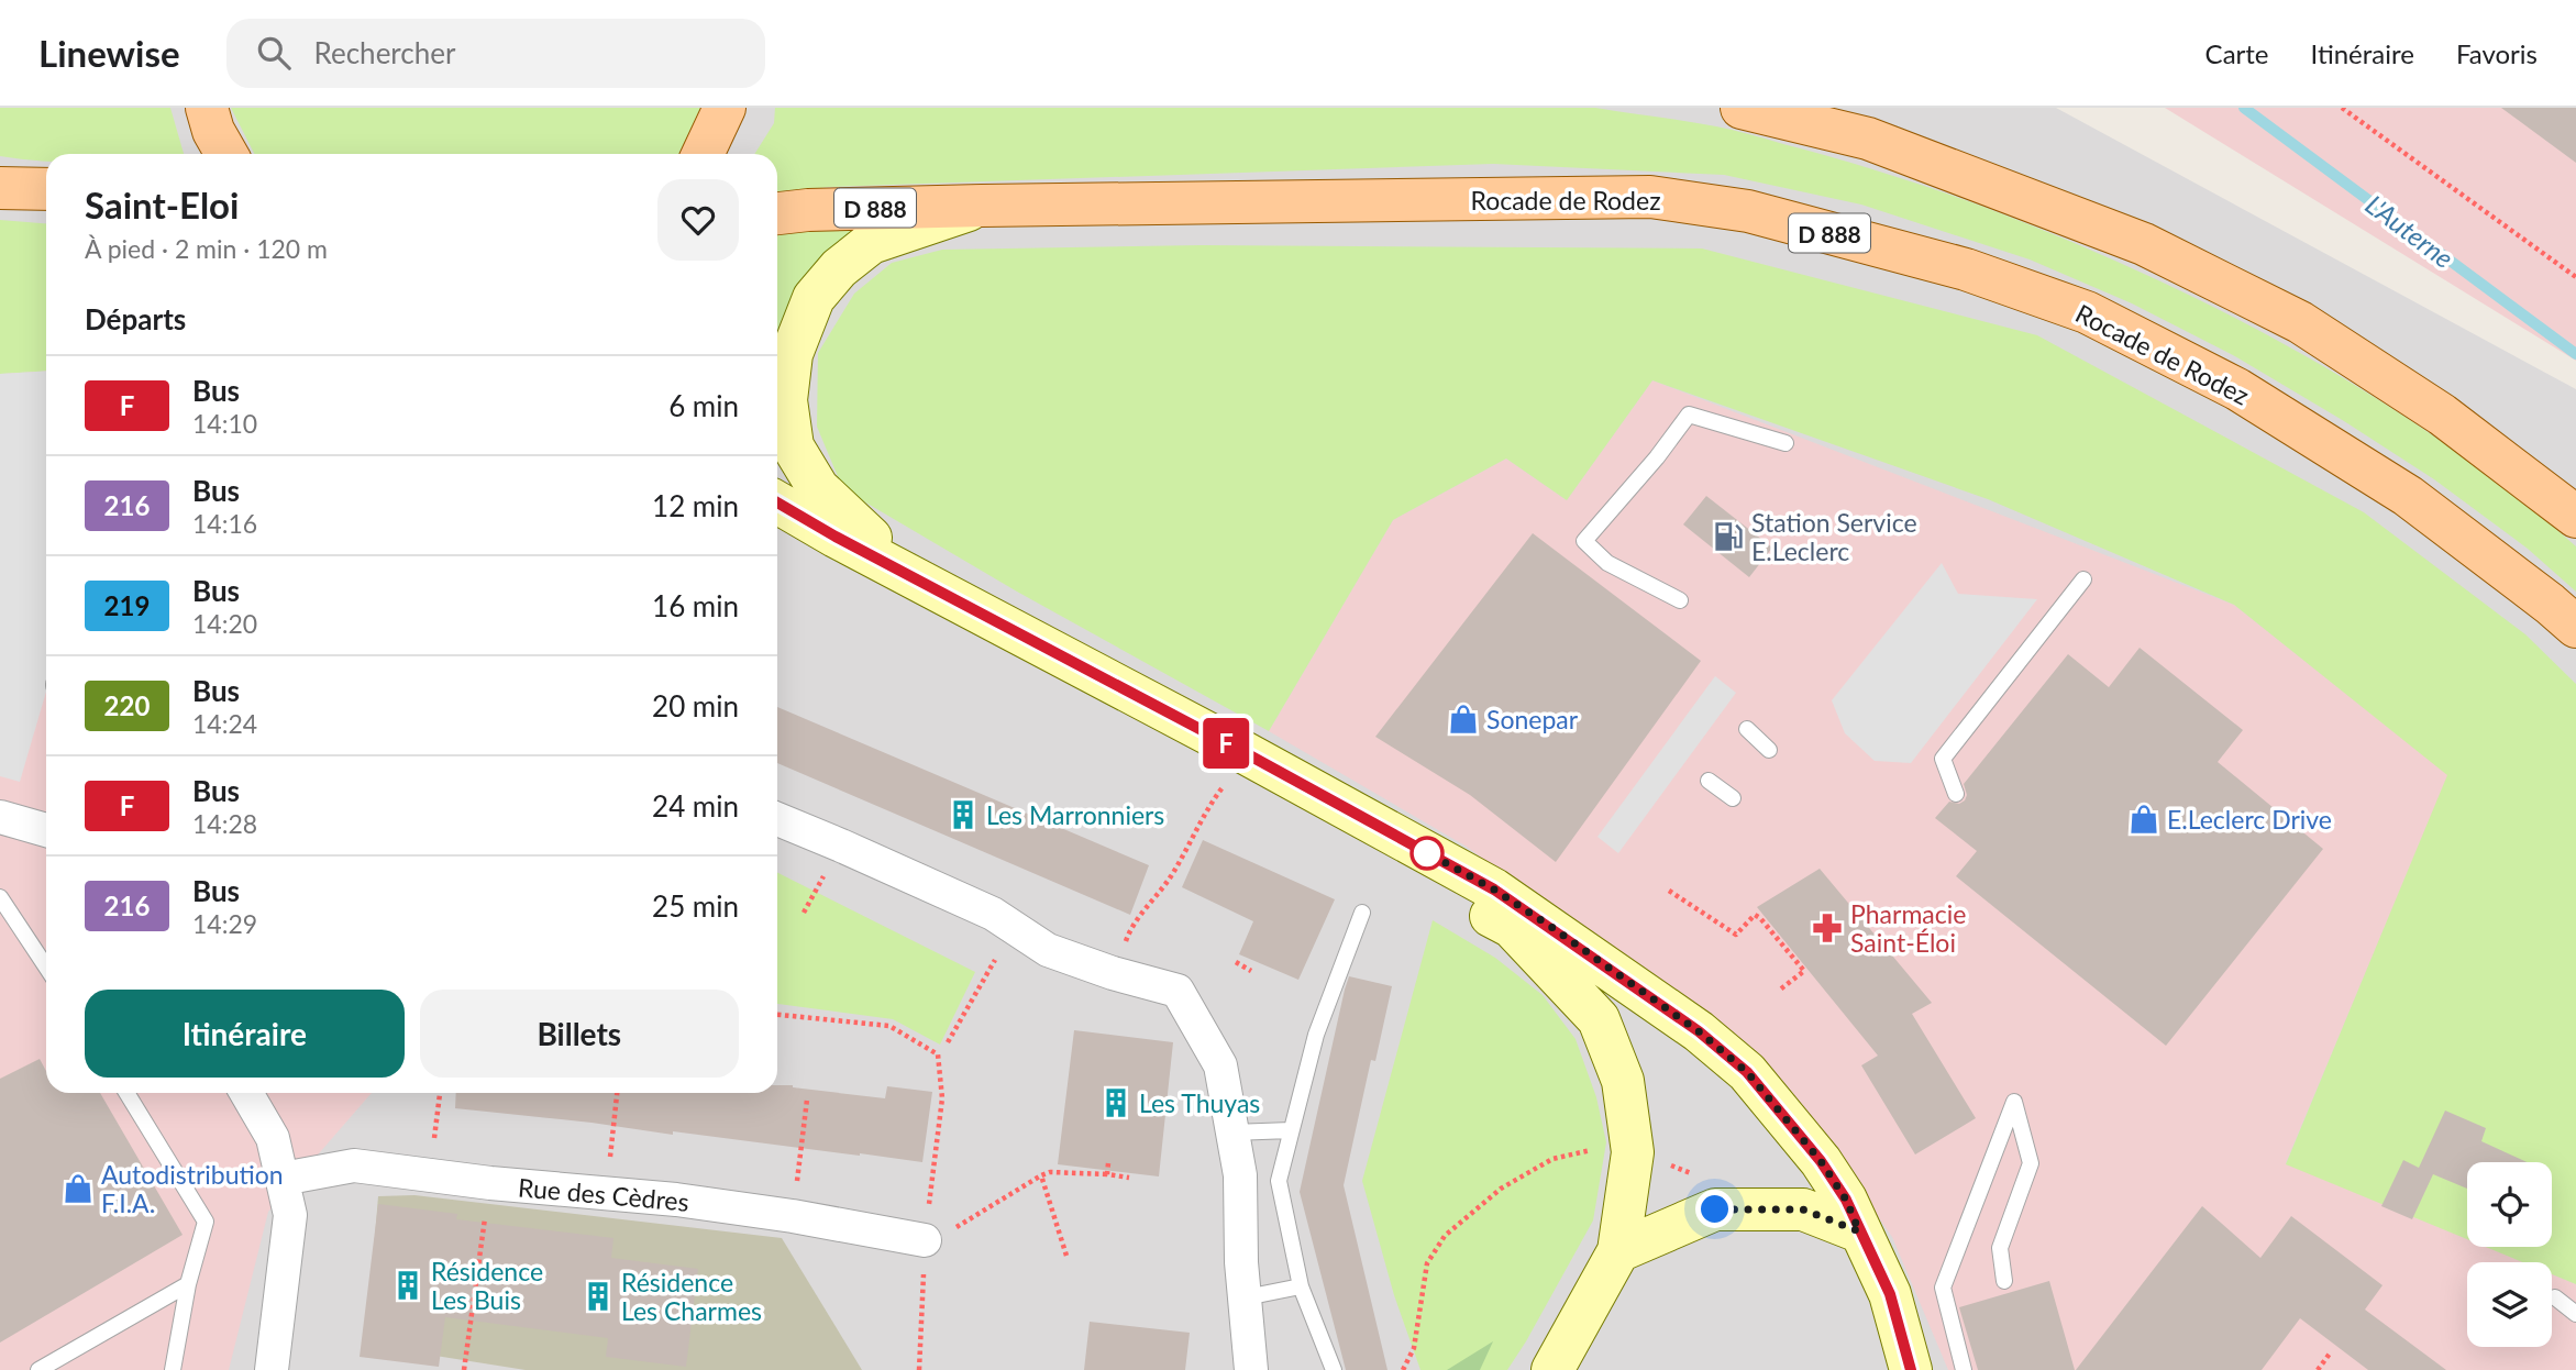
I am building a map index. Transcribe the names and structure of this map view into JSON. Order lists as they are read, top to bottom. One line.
{"streets":{"main road":["Rocade de Rodez","D 888"],"street":["Rue des Cèdres"]},"water":["L'Auterne"],"places":{"fuel station":["Station Service E.Leclerc"],"shop":["Sonepar","E.Leclerc Drive","Autodistribution F.I.A."],"building":["Les Marronniers","Les Thuyas","Résidence Les Buis","Résidence Les Charmes"],"pharmacy":["Pharmacie Saint-Éloi"]},"lines":["bus line F"],"page":{"header":"Linewise","search":"Rechercher","nav":["Carte","Itinéraire","Favoris"],"on_map":"F","heading":[["Saint-Eloi","À pied · 2 min · 120 m"],"Départs"],"list":[{"mark":"F","name":"Bus","note":"14:10","value":"6 min"},{"mark":"216","name":"Bus","note":"14:16","value":"12 min"},{"mark":"219","name":"Bus","note":"14:20","value":"16 min"},{"mark":"220","name":"Bus","note":"14:24","value":"20 min"},{"mark":"F","name":"Bus","note":"14:28","value":"24 min"},{"mark":"216","name":"Bus","note":"14:29","value":"25 min"}],"buttons":["Itinéraire","Billets"]}}
